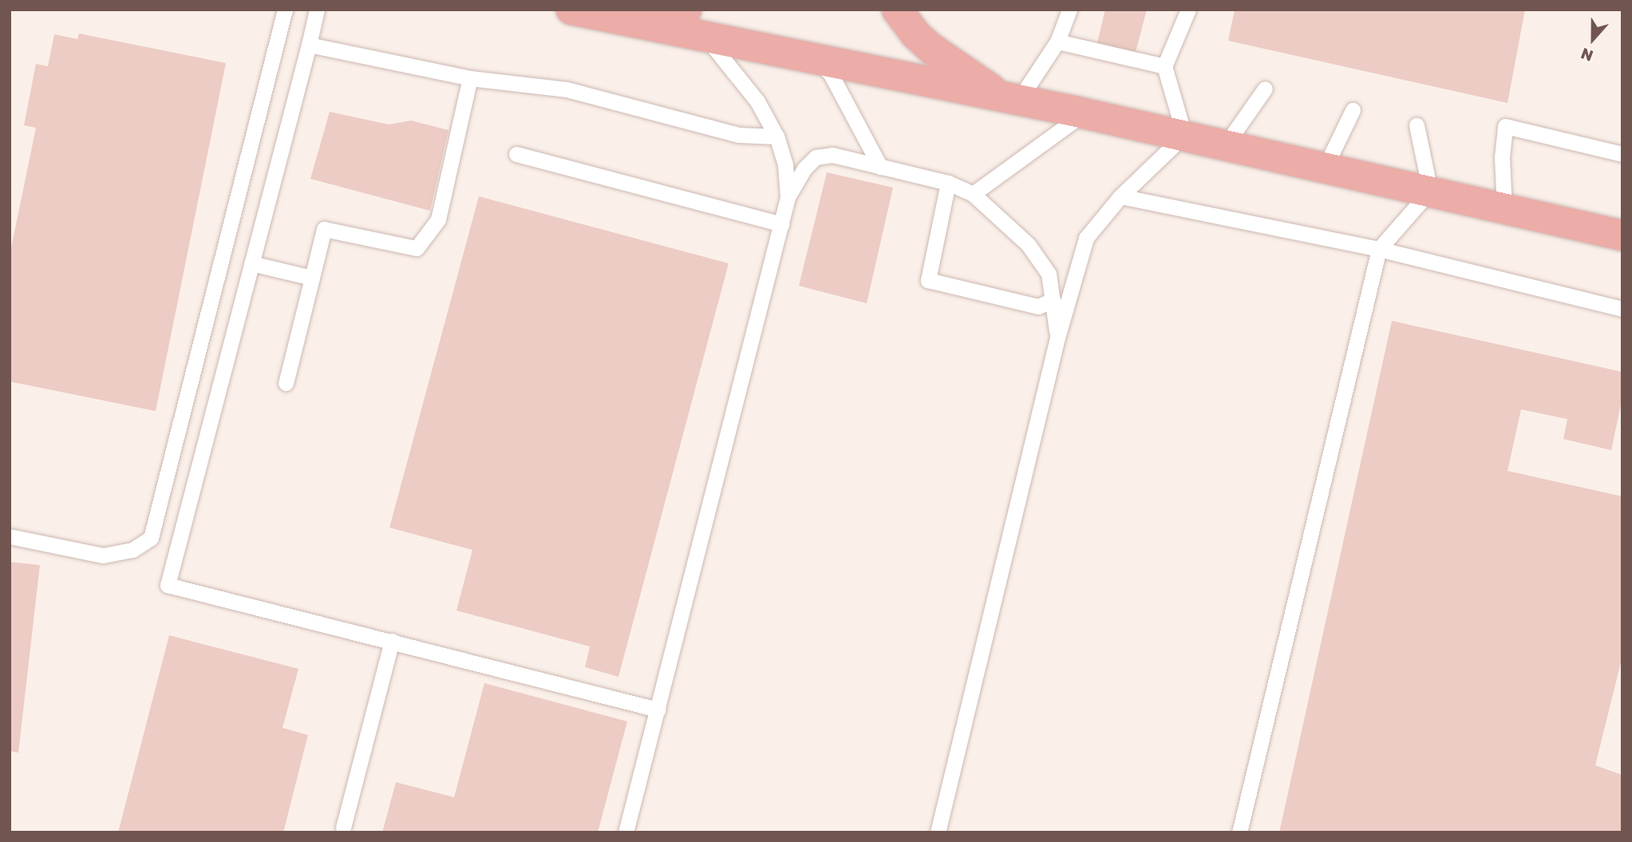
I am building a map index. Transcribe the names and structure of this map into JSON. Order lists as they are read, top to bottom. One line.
{"north":"bottom"}
